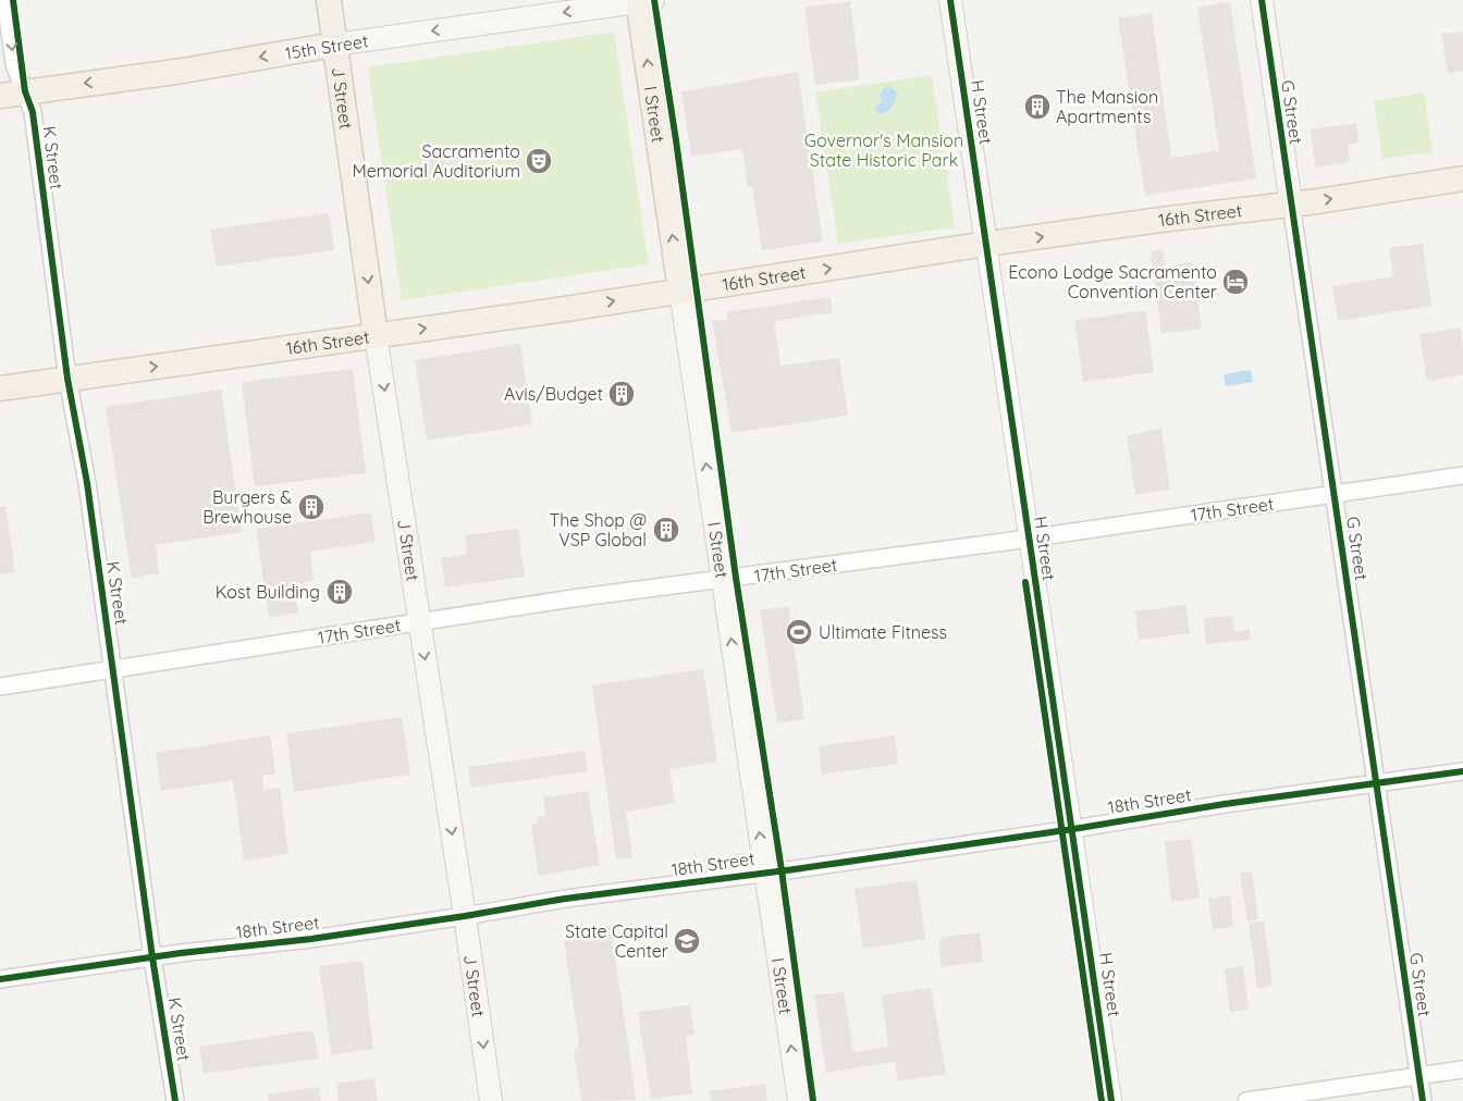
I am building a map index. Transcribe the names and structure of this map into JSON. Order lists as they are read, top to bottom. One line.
{"streets":{"main road":["15th Street","J Street","H Street","G Street","I Street","16th Street"],"street":["K Street","17th Street","18th Street"]},"crossings":[["15th Street","J Street"],["15th Street","I Street"],["15th Street","K Street"],["J Street","16th Street"],["J Street","17th Street"],["J Street","18th Street"],["H Street","16th Street"],["H Street","17th Street"],["H Street","18th Street"],["G Street","16th Street"],["G Street","17th Street"],["G Street","18th Street"],["I Street","16th Street"],["I Street","17th Street"],["I Street","18th Street"],["K Street","16th Street"],["K Street","17th Street"],["K Street","18th Street"]],"one_way":["15th Street","J Street","I Street","16th Street"],"parks":["Governor's Mansion State Historic Park"],"places":{"building":["The Mansion Apartments","Avis/Budget","Burgers & Brewhouse","The Shop @ VSP Global","Kost Building"],"theatre":["Sacramento Memorial Auditorium"],"hotel":["Econo Lodge Sacramento Convention Center"],"sports":["Ultimate Fitness"],"school or university":["State Capital Center"]}}
